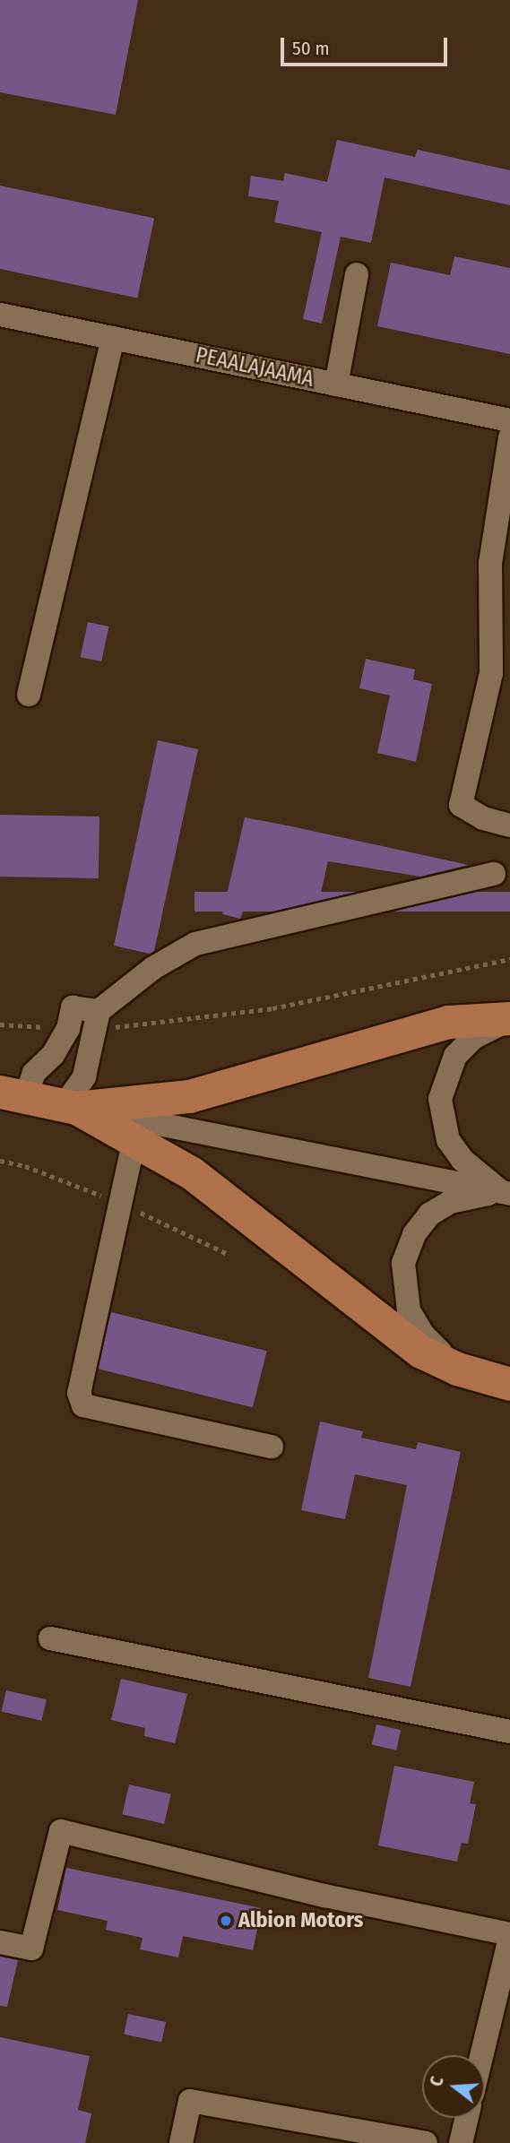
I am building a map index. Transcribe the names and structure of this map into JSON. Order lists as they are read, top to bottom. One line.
{"streets":{"street":["PEAALAJAAMA"]},"places":["Albion Motors"],"scale_bar":"50 m","north":"left"}
